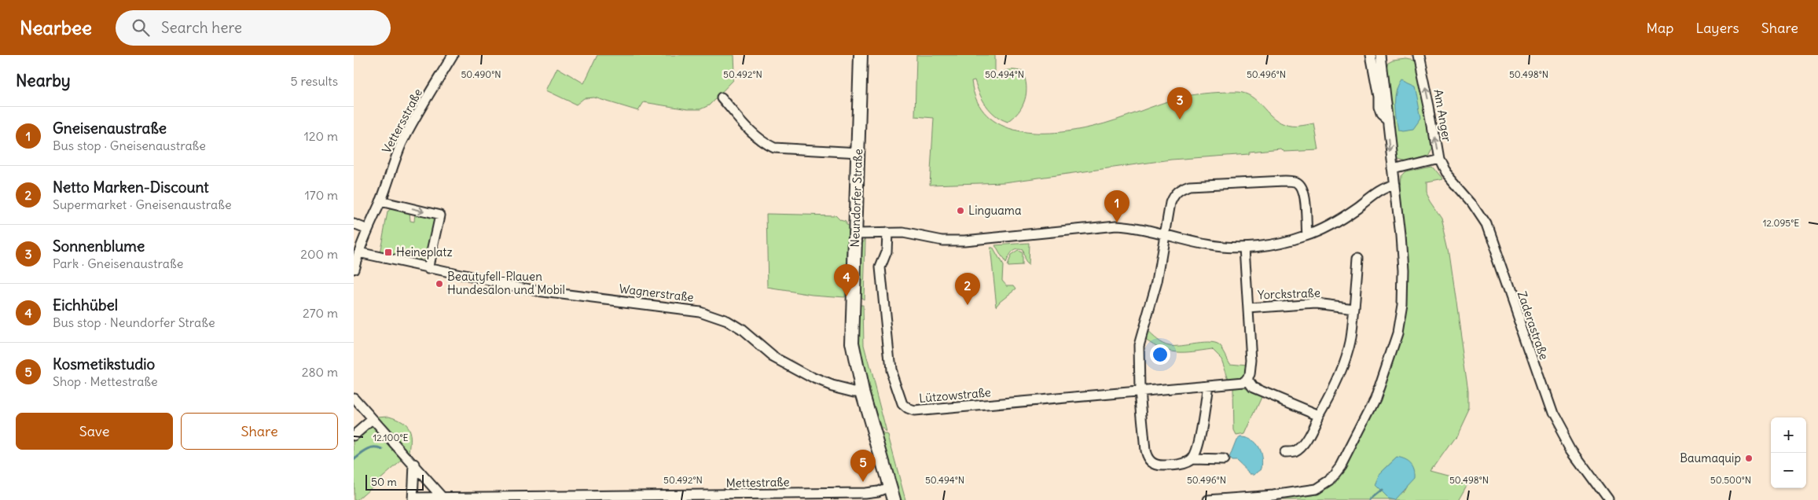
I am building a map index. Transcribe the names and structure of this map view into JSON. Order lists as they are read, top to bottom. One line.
{"streets":{"street":["Am Anger","Vettersstraße","Neundorfer Straße","Wagnerstraße","Yorckstraße","Zaderastraße","Lützowstraße","Mettestraße"]},"crossings":[["Am Anger","Zaderastraße"],["Neundorfer Straße","Wagnerstraße"],["Neundorfer Straße","Mettestraße"],["Yorckstraße","Lützowstraße"]],"places":{"other":["Linguama","Beautyfell-Plauen Hundesalon und Mobil","Baumaquip"],"transit":["Heineplatz"]},"scale_bar":"50 m","page":{"header":"Nearbee","search":"Search here","nav":["Map","Layers","Share"],"heading":["Nearby","5 results"],"pins":["3","1","4","2","5"],"list":[{"mark":"1","name":"Gneisenaustraße","note":"Bus stop · Gneisenaustraße","value":"120 m"},{"mark":"2","name":"Netto Marken-Discount","note":"Supermarket · Gneisenaustraße","value":"170 m"},{"mark":"3","name":"Sonnenblume","note":"Park · Gneisenaustraße","value":"200 m"},{"mark":"4","name":"Eichhübel","note":"Bus stop · Neundorfer Straße","value":"270 m"},{"mark":"5","name":"Kosmetikstudio","note":"Shop · Mettestraße","value":"280 m"}],"buttons":["Save","Share"],"map_buttons":["+","−"],"scale":"50 m"},"coordinates":["50.490°N","50.492°N","50.494°N","50.496°N","50.498°N","12.095°E","12.100°E","50.500°N"]}
